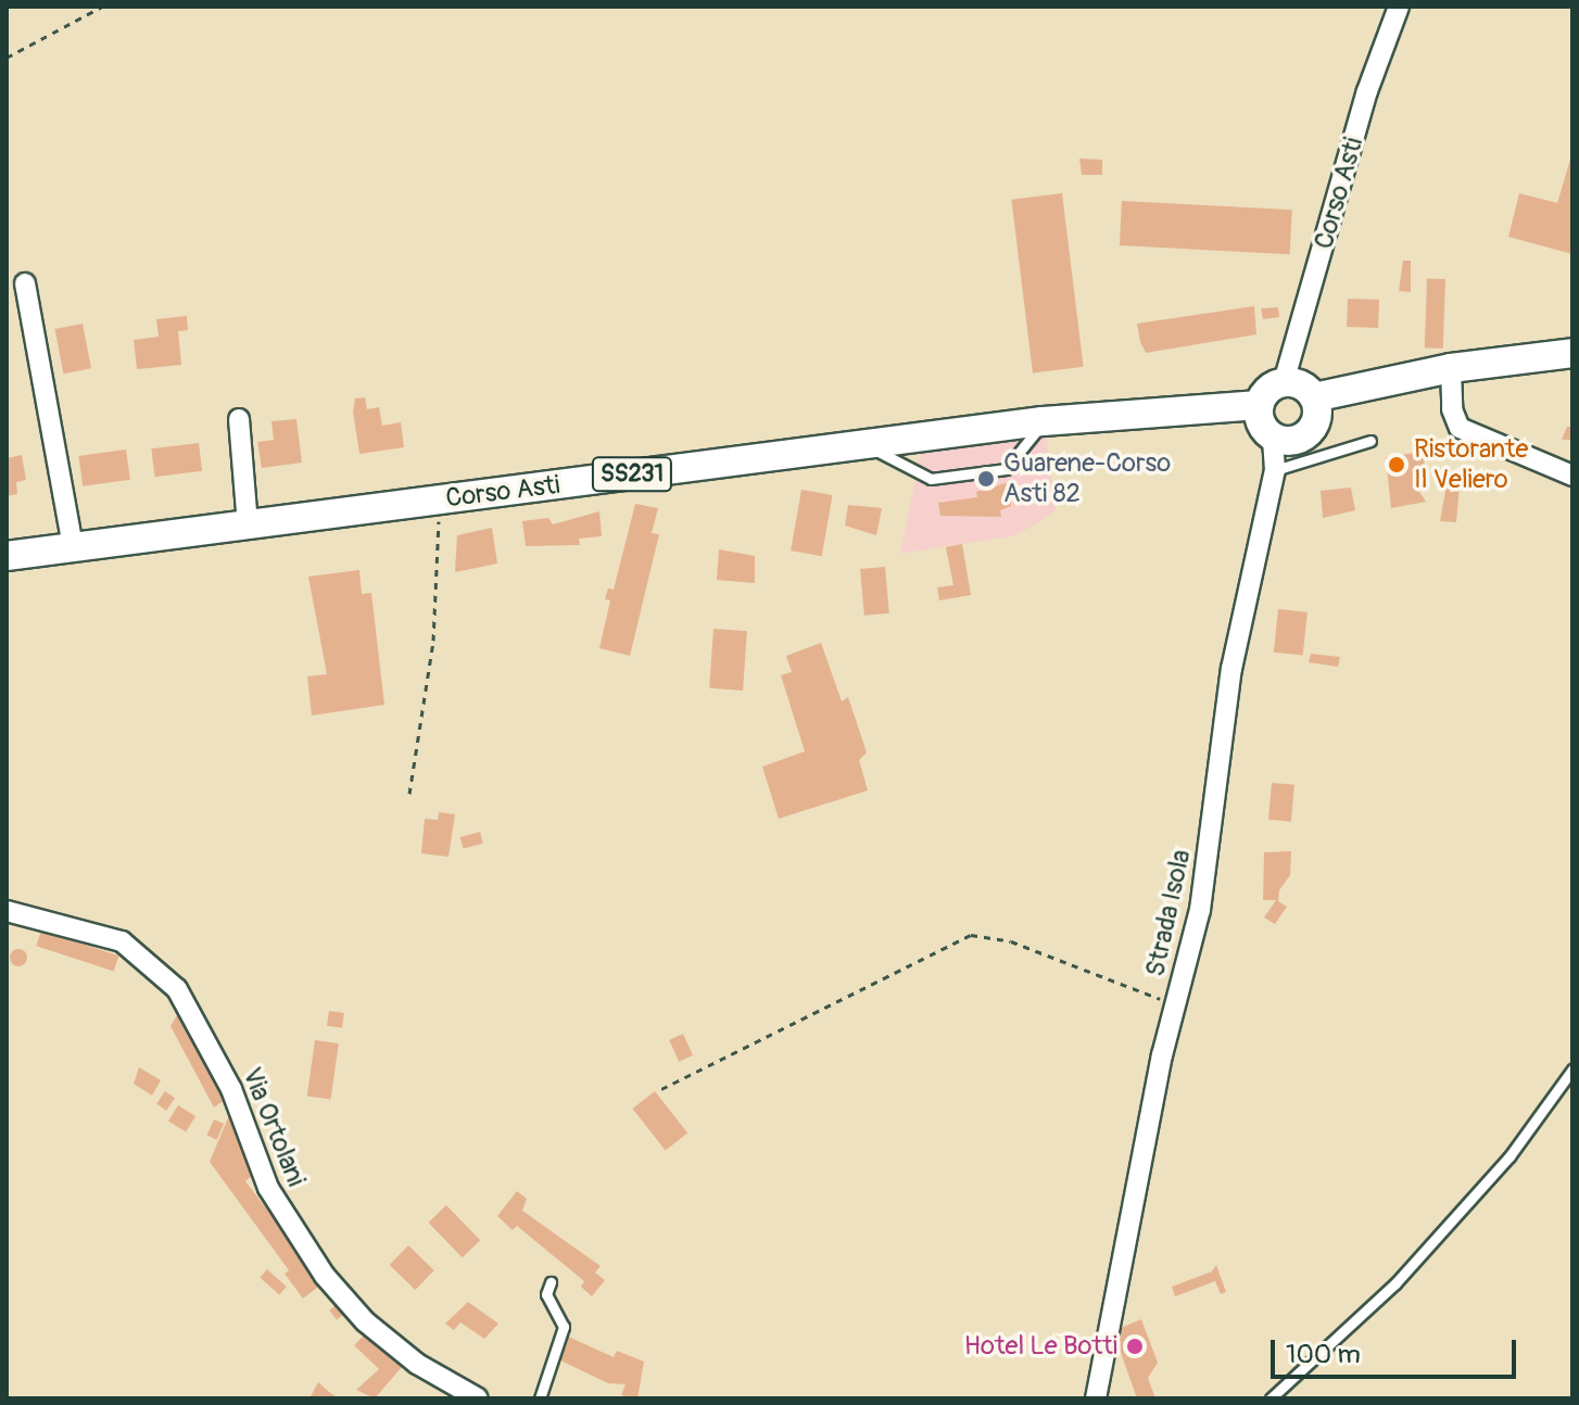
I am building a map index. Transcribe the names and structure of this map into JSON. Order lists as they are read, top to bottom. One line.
{"streets":{"main road":["Corso Asti","SS231"],"street":["Strada Isola","Via Ortolani"]},"crossings":[["Corso Asti","Strada Isola"]],"places":["Ristorante Il Veliero","Guarene-Corso Asti 82","Hotel Le Botti"],"scale_bar":"100 m"}
